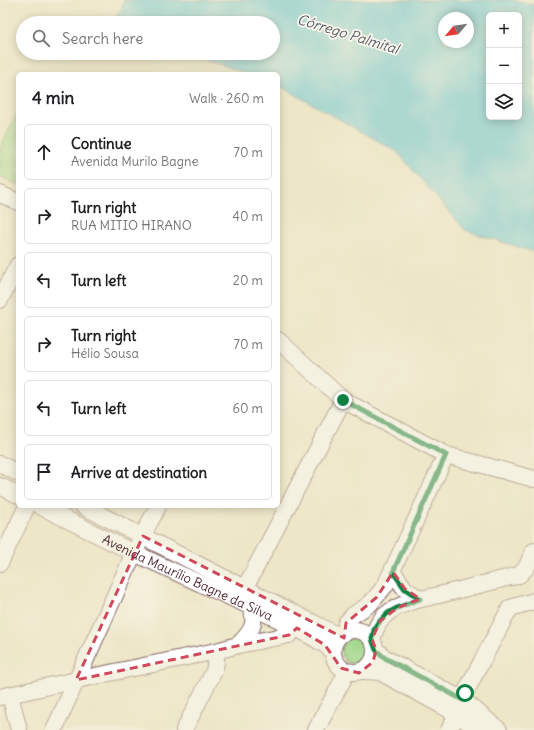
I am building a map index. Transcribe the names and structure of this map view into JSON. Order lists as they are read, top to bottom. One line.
{"streets":{"street":["Avenida Maurílio Bagne da Silva"]},"water":["Córrego Palmital"],"north":"bottom left","page":{"map_buttons":["+","−"],"search":"Search here","heading":["4 min","Walk · 260 m"],"list":[["Continue","Avenida Murilo Bagne","70 m"],["Turn right","RUA MITIO HIRANO","40 m"],["Turn left","20 m"],["Turn right","Hélio Sousa","70 m"],["Turn left","60 m"],"Arrive at destination"]}}
